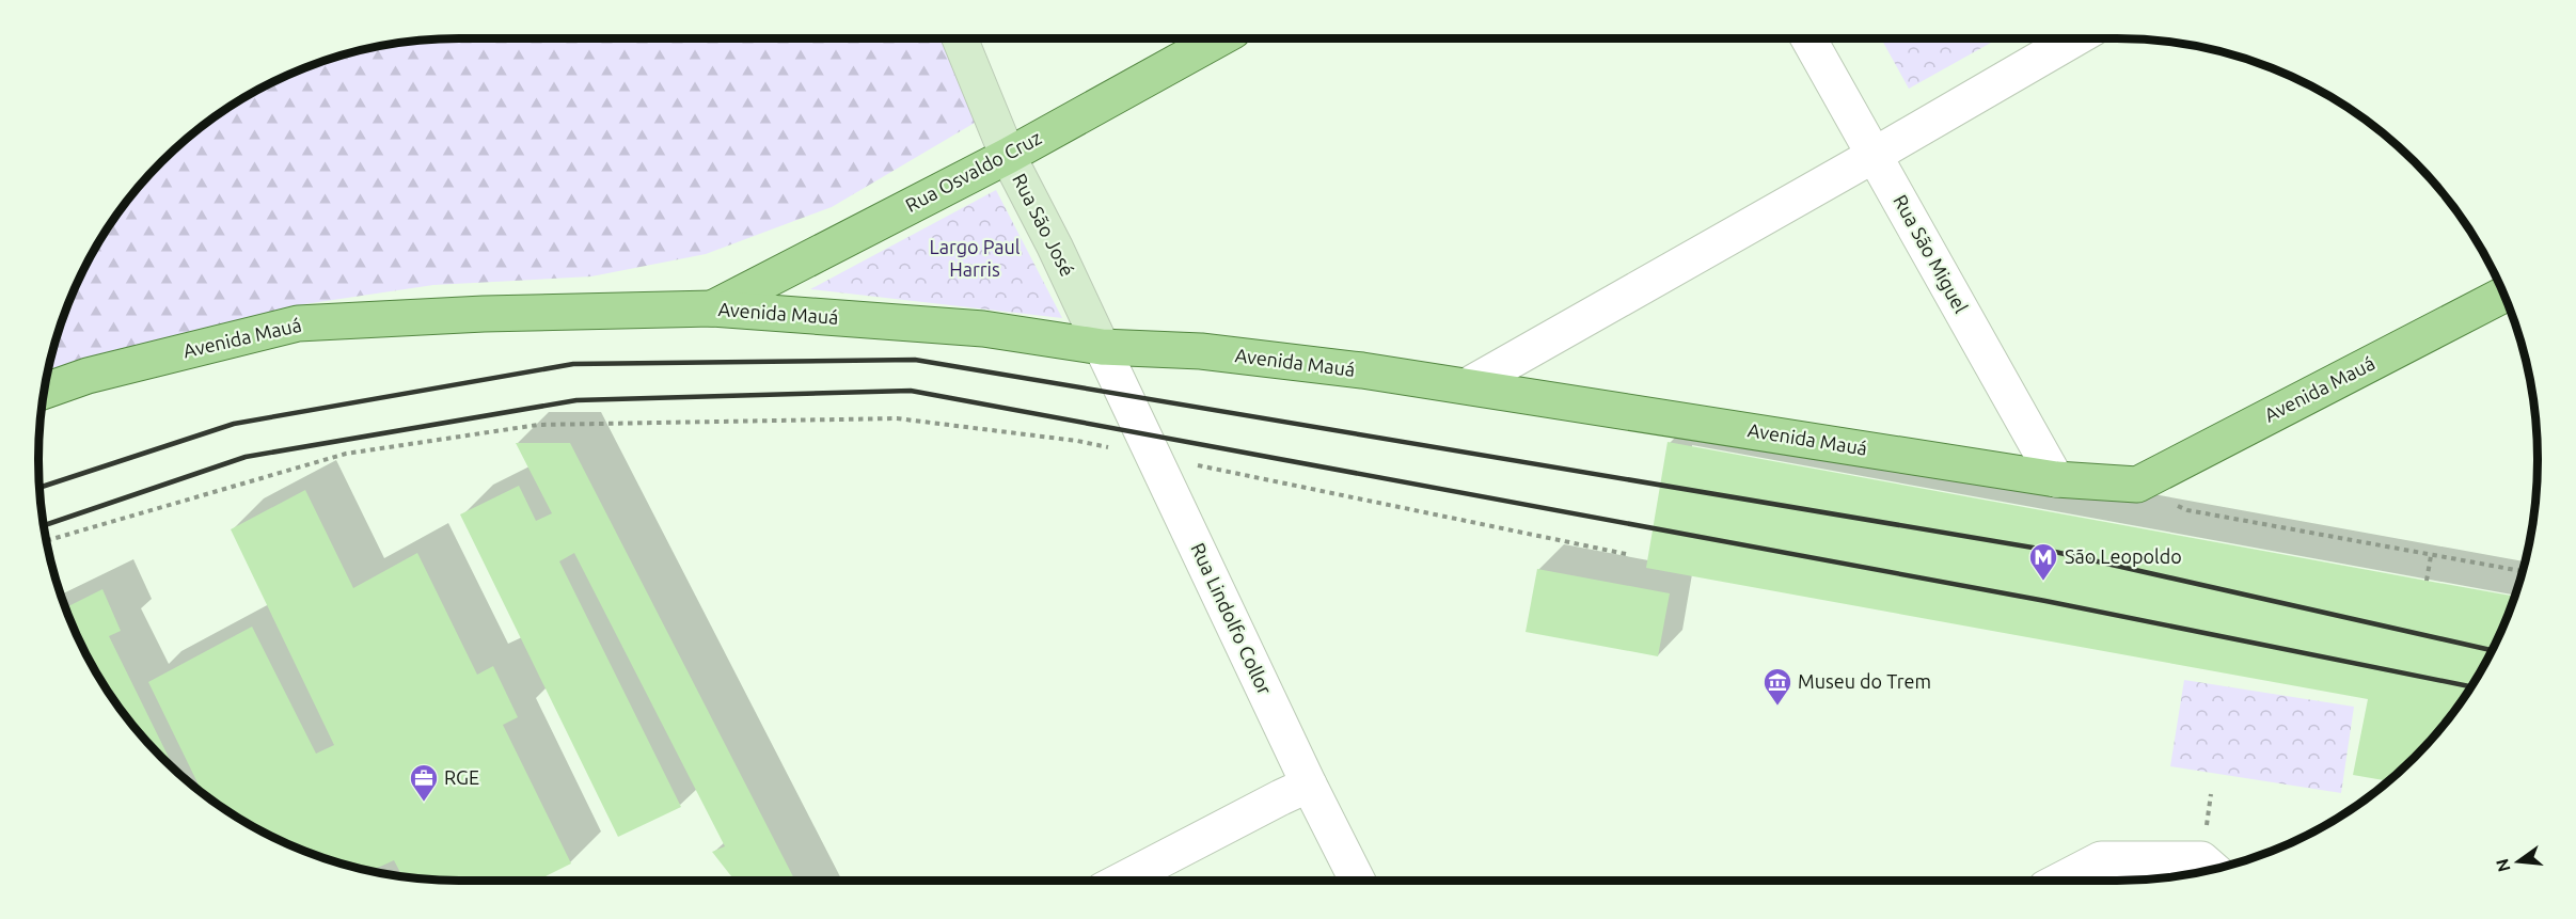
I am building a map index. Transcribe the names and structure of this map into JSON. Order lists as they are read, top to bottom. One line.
{"streets":{"main road":["Rua Osvaldo Cruz","Avenida Mauá"],"street":["Rua São José","Rua São Miguel","Rua Lindolfo Collor"]},"crossings":[["Rua Osvaldo Cruz","Rua São José"],["Rua Osvaldo Cruz","Avenida Mauá"],["Rua São José","Avenida Mauá"],["Rua São José","Rua Lindolfo Collor"],["Rua São Miguel","Avenida Mauá"],["Avenida Mauá","Rua Lindolfo Collor"]],"parks":["Largo Paul Harris"],"places":{"metro station":["São Leopoldo"],"museum":["Museu do Trem"],"office":["RGE"]},"north":"left"}
